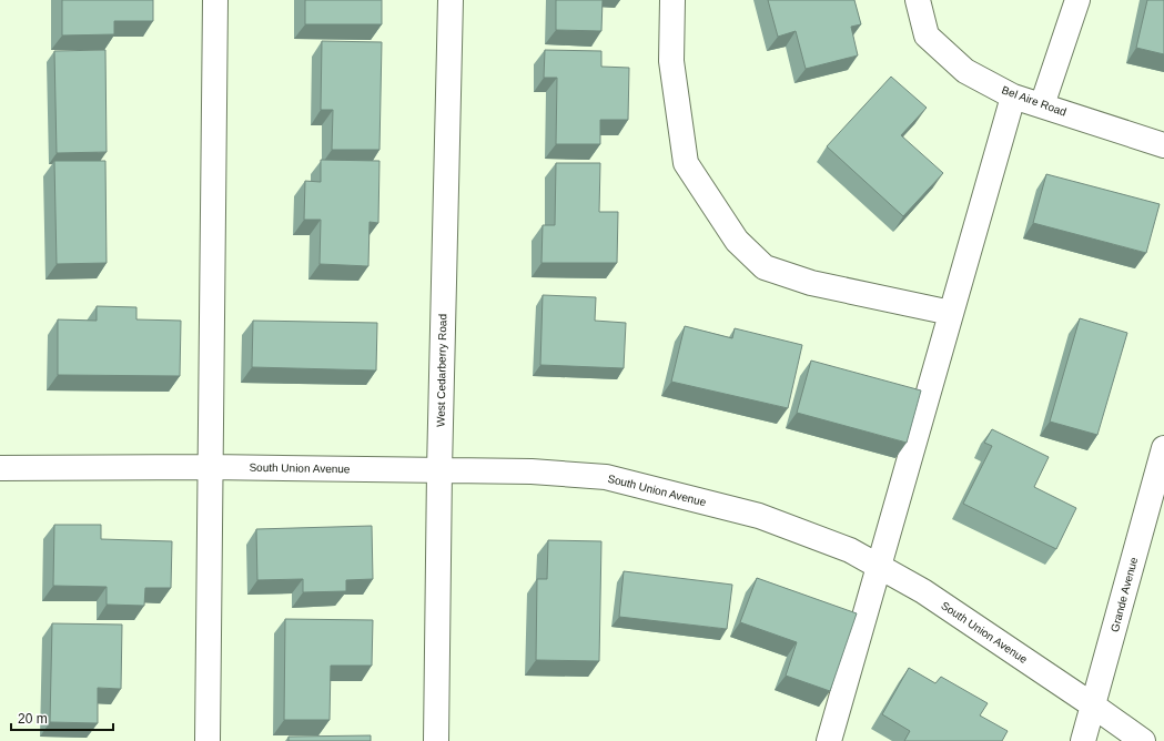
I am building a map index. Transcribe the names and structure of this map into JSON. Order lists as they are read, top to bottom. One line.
{"streets":{"street":["Bel Aire Road","West Cedarberry Road","South Union Avenue","Grande Avenue"]},"crossings":[["West Cedarberry Road","South Union Avenue"],["South Union Avenue","Grande Avenue"]],"scale_bar":"20 m"}
